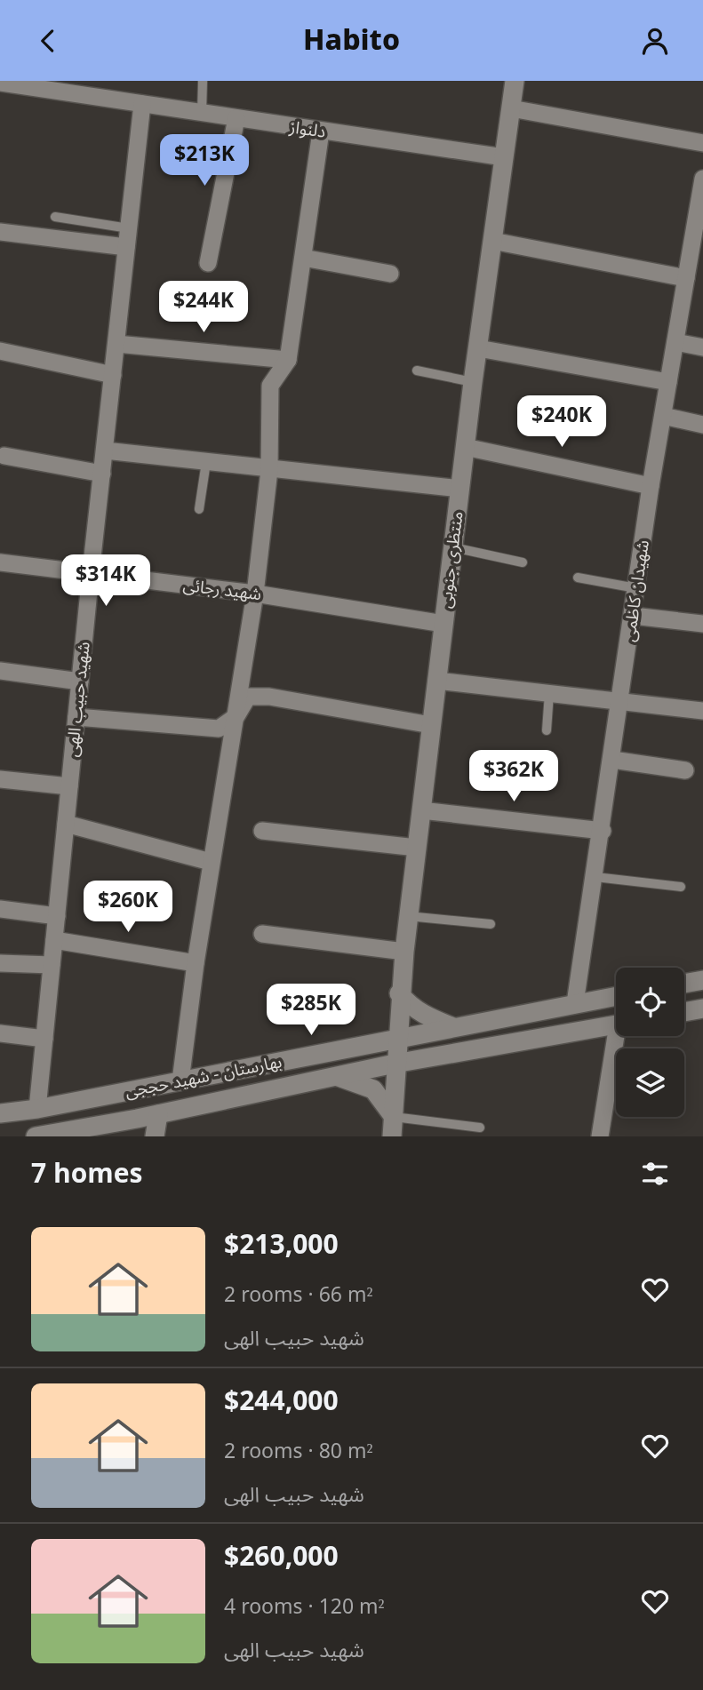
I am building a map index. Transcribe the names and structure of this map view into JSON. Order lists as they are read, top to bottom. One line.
{"streets":{"main road":["منتظری جنوبی","بهارستان - شهید حججی"],"street":["دلنواز","شهید رجائی","شهیدان کاظمی","شهید حبیب الهی"]},"crossings":[["دلنواز","منتظری جنوبی"],["دلنواز","شهید حبیب الهی"],["منتظری جنوبی","شهید رجائی"],["منتظری جنوبی","بهارستان - شهید حججی"],["شهید رجائی","شهید حبیب الهی"],["شهیدان کاظمی","بهارستان - شهید حججی"],["شهید حبیب الهی","بهارستان - شهید حججی"]],"page":{"header":"Habito","price":["$213K","$244K","$240K","$314K","$362K","$260K","$285K"],"heading":"7 homes","list":[{"name":"$213,000","note":"2 rooms · 66 m² · شهید حبیب الهی"},{"name":"$244,000","note":"2 rooms · 80 m² · شهید حبیب الهی"},{"name":"$260,000","note":"4 rooms · 120 m² · شهید حبیب الهی"}]}}
